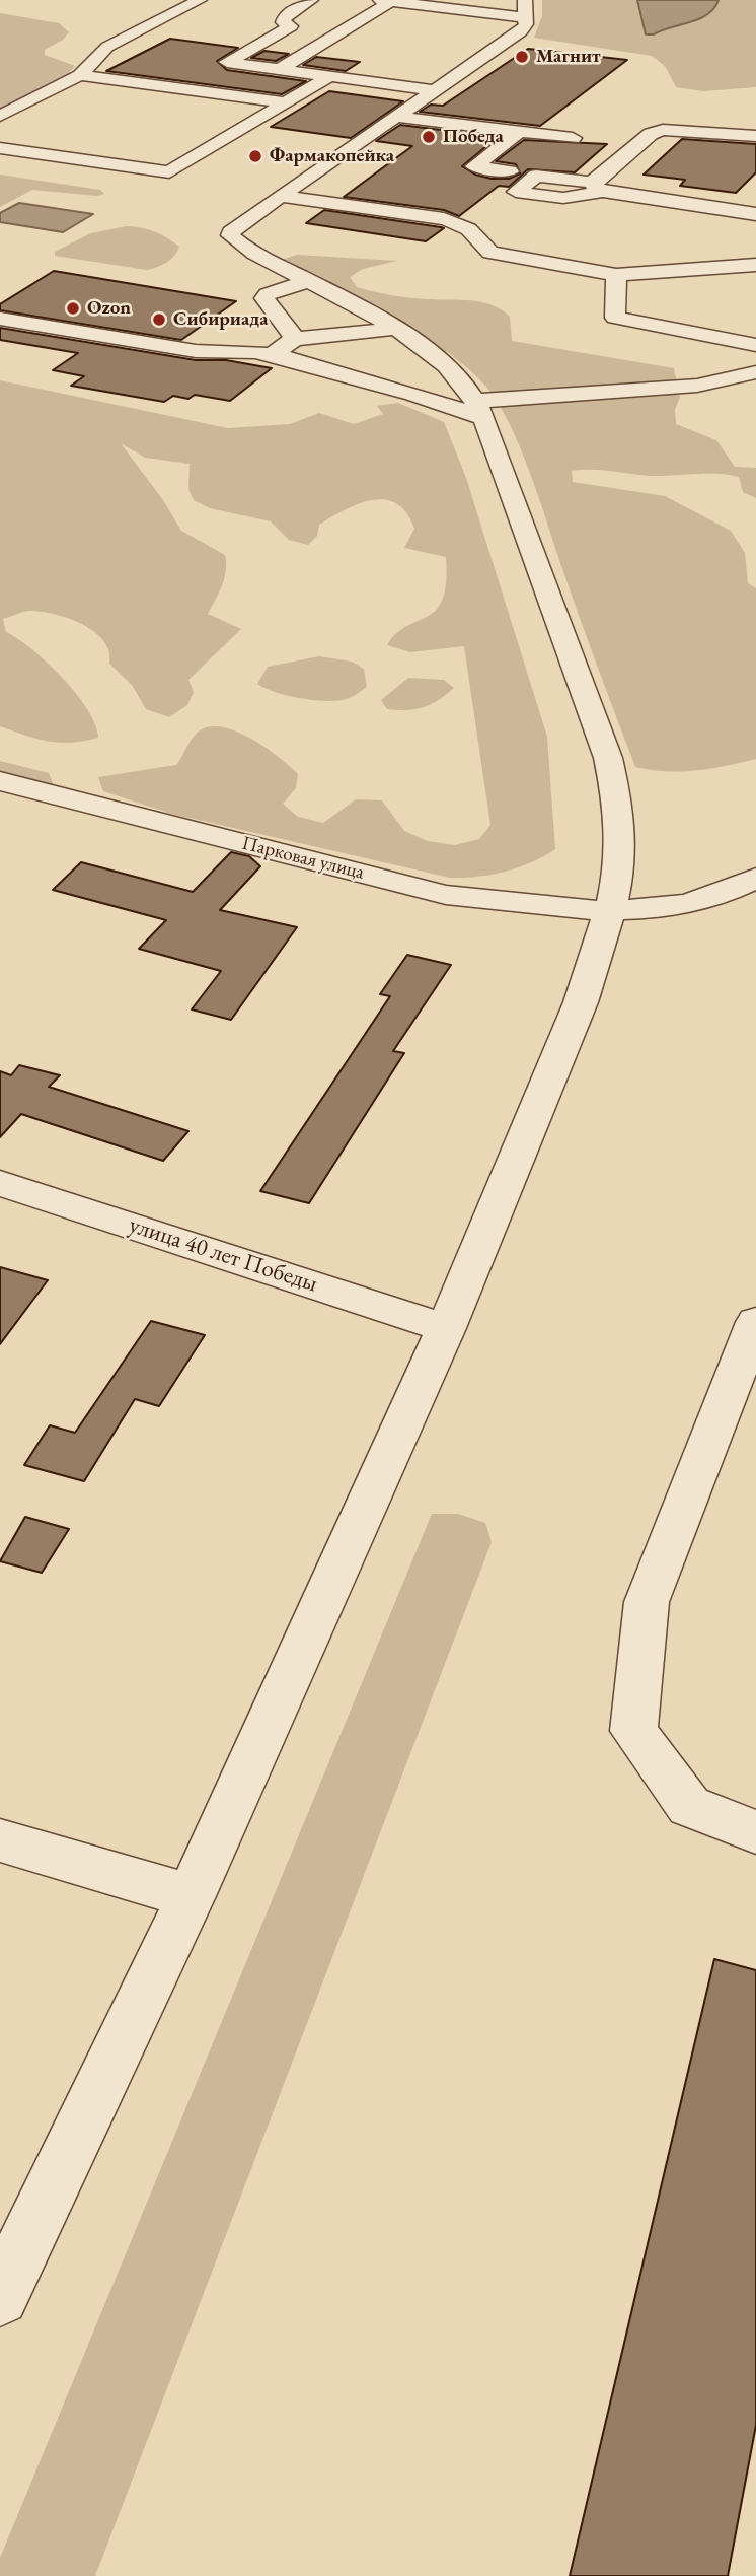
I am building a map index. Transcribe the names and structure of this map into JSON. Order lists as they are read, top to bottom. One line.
{"streets":{"street":["Парковая улица","улица 40 лет Победы"]},"places":["Магнит","Победа","Фармакопейка","Ozon","Сибириада"]}
